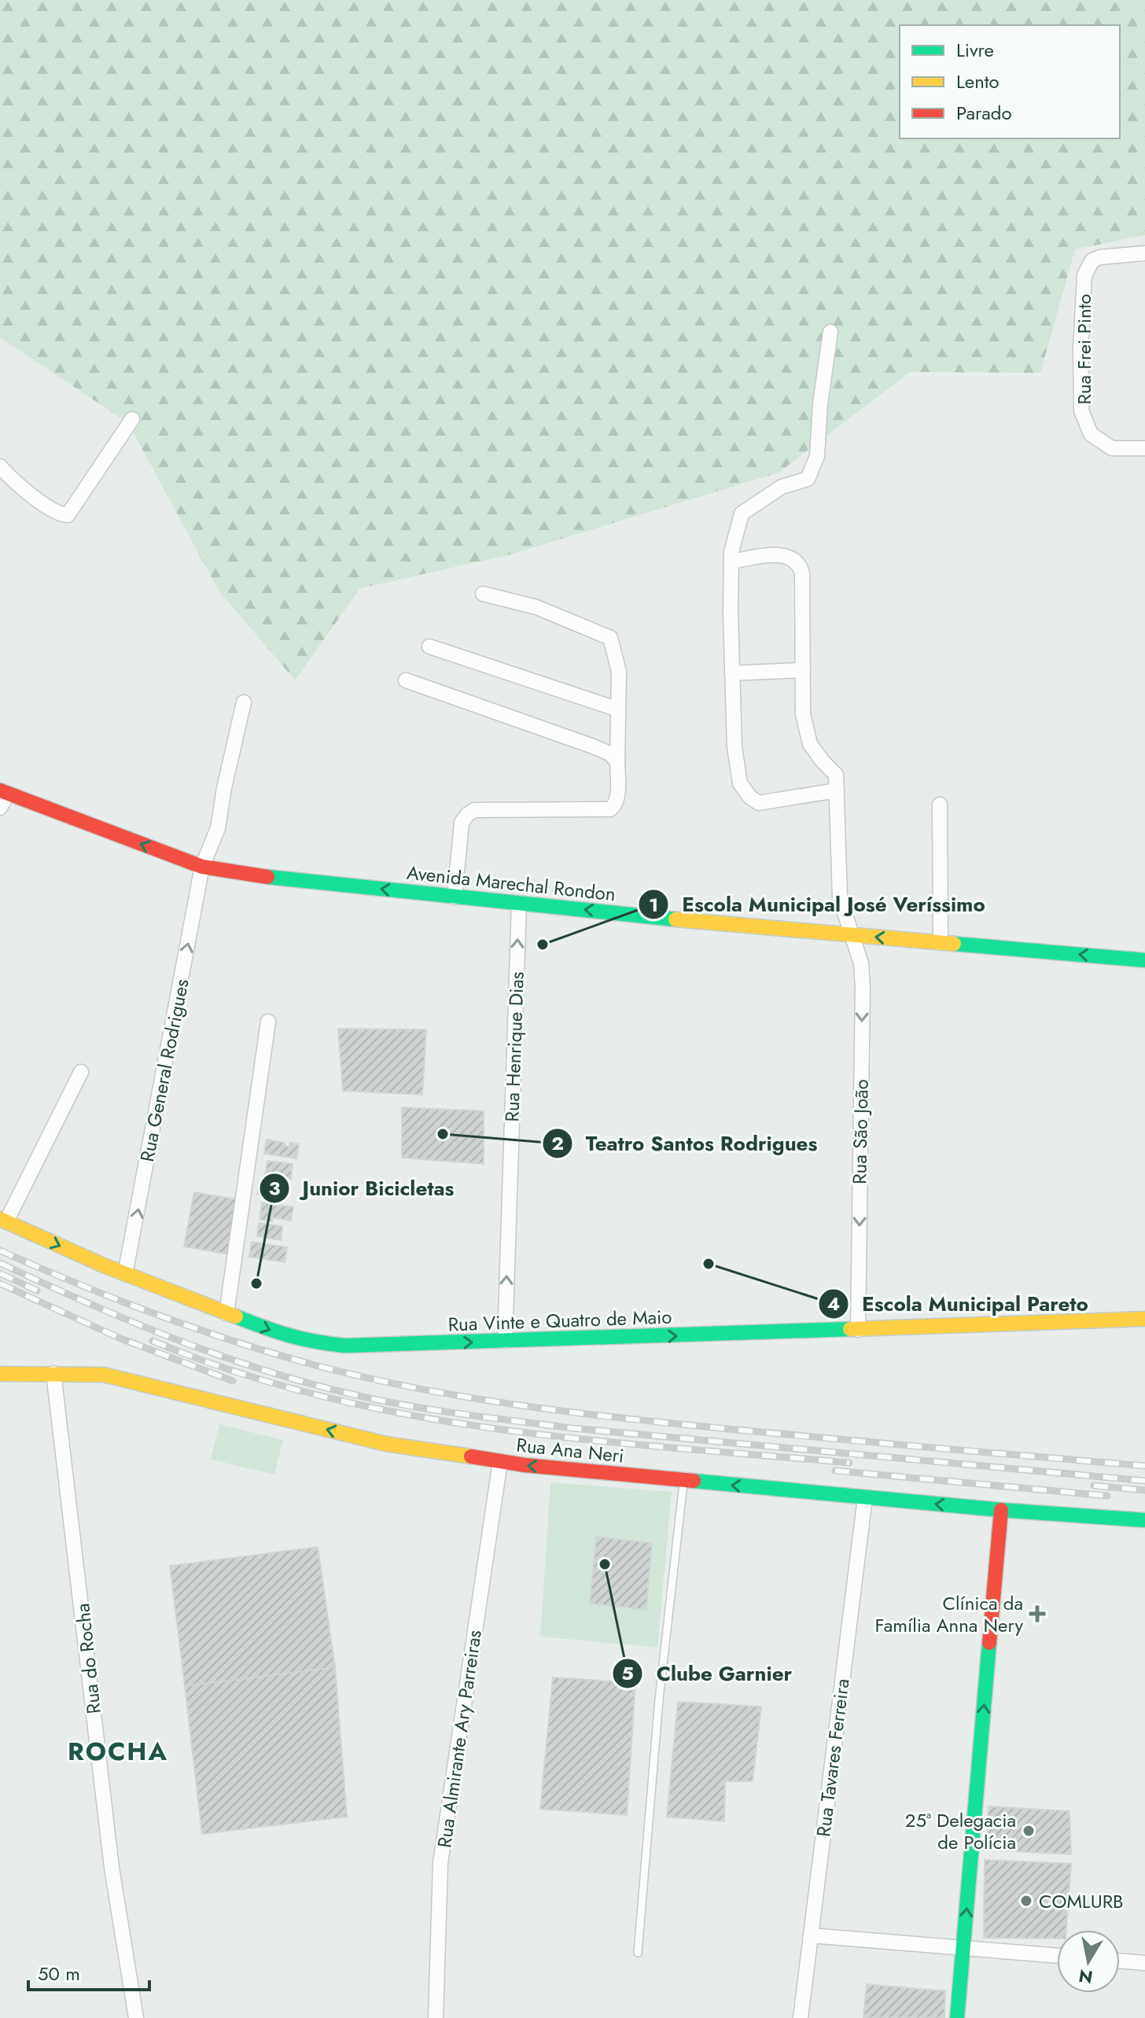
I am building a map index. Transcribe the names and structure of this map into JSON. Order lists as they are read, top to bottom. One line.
{"streets":{"main road":["Avenida Marechal Rondon","Rua Vinte e Quatro de Maio","Rua Ana Neri"],"street":["Rua Frei Pinto","Rua Henrique Dias","Rua General Rodrigues","Rua São João","Rua do Rocha","Rua Almirante Ary Parreiras","Rua Tavares Ferreira"]},"crossings":[["Avenida Marechal Rondon","Rua Henrique Dias"],["Avenida Marechal Rondon","Rua General Rodrigues"],["Avenida Marechal Rondon","Rua São João"],["Rua Henrique Dias","Rua Vinte e Quatro de Maio"],["Rua General Rodrigues","Rua Vinte e Quatro de Maio"],["Rua São João","Rua Vinte e Quatro de Maio"],["Rua Ana Neri","Rua do Rocha"],["Rua Ana Neri","Rua Almirante Ary Parreiras"],["Rua Ana Neri","Rua Tavares Ferreira"]],"one_way":["Avenida Marechal Rondon","Rua Henrique Dias","Rua São João","Rua Vinte e Quatro de Maio","Rua Ana Neri"],"districts":["ROCHA"],"places":{"other":["Escola Municipal José Veríssimo","Teatro Santos Rodrigues","Escola Municipal Pareto","Junior Bicicletas","Clube Garnier","25ª Delegacia de Polícia","COMLURB"],"health":["Clínica da Família Anna Nery"]},"legend":["Livre","Lento","Parado"],"scale_bar":"50 m","north":"bottom"}
